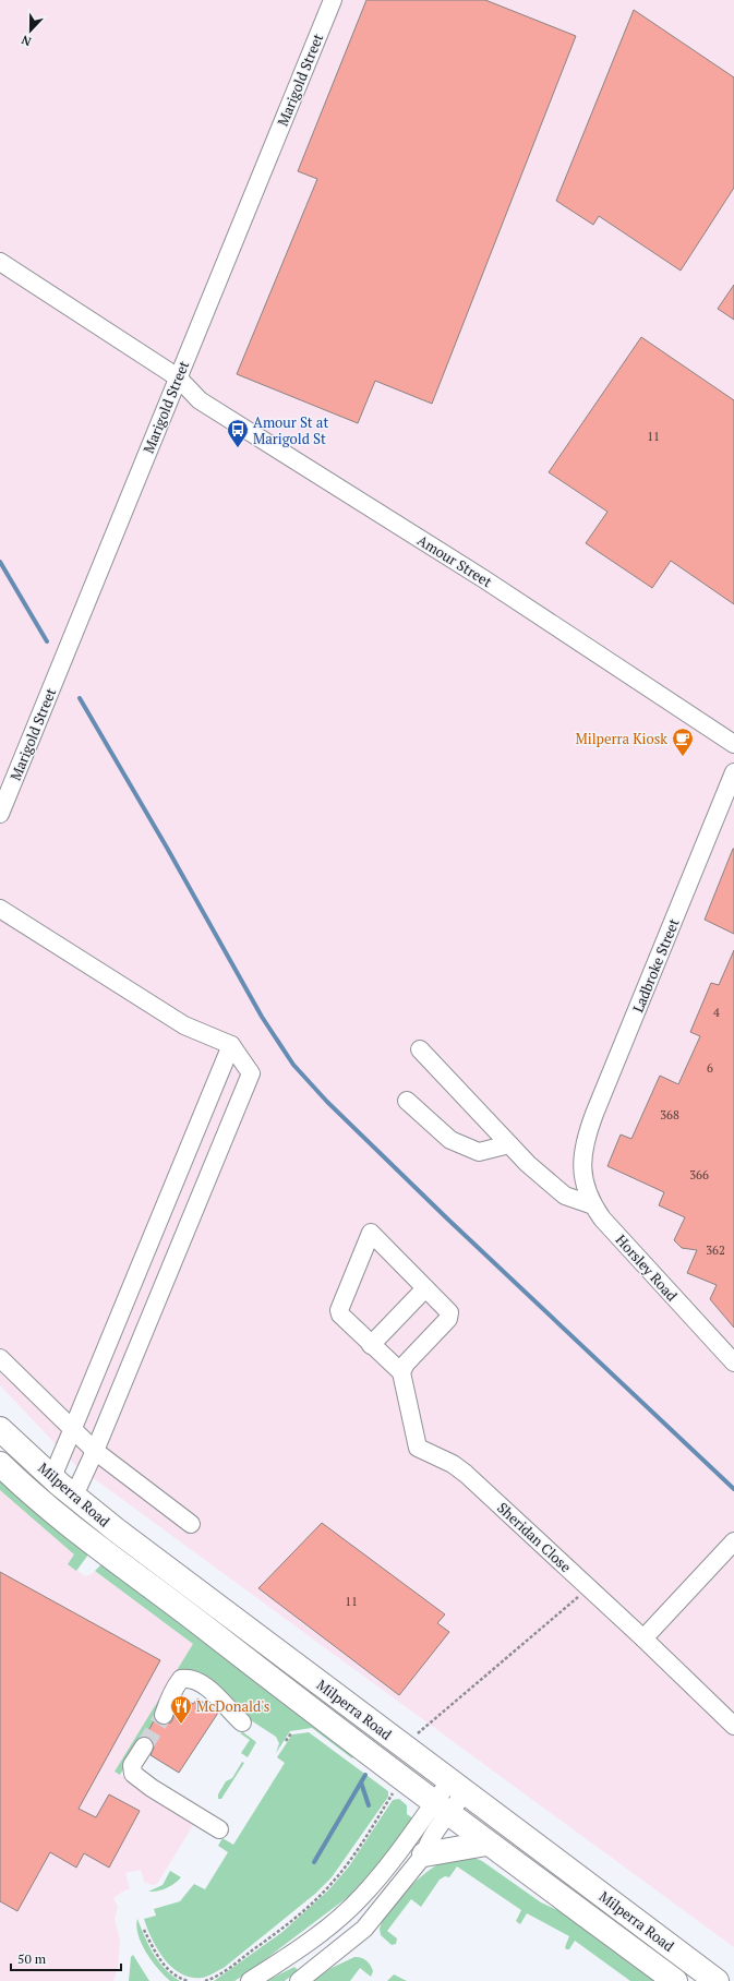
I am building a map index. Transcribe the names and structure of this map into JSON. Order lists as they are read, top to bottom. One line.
{"streets":{"highway":["Milperra Road"],"street":["Marigold Street","Amour Street","Ladbroke Street","Horsley Road","Sheridan Close"]},"crossings":[["Marigold Street","Amour Street"],["Ladbroke Street","Horsley Road"]],"places":{"bus stop":["Amour St at Marigold St"],"cafe":["Milperra Kiosk"],"restaurant":["McDonald's"]},"house_numbers":["11","4","6","368","366","362","11"],"scale_bar":"50 m","north":"bottom"}
